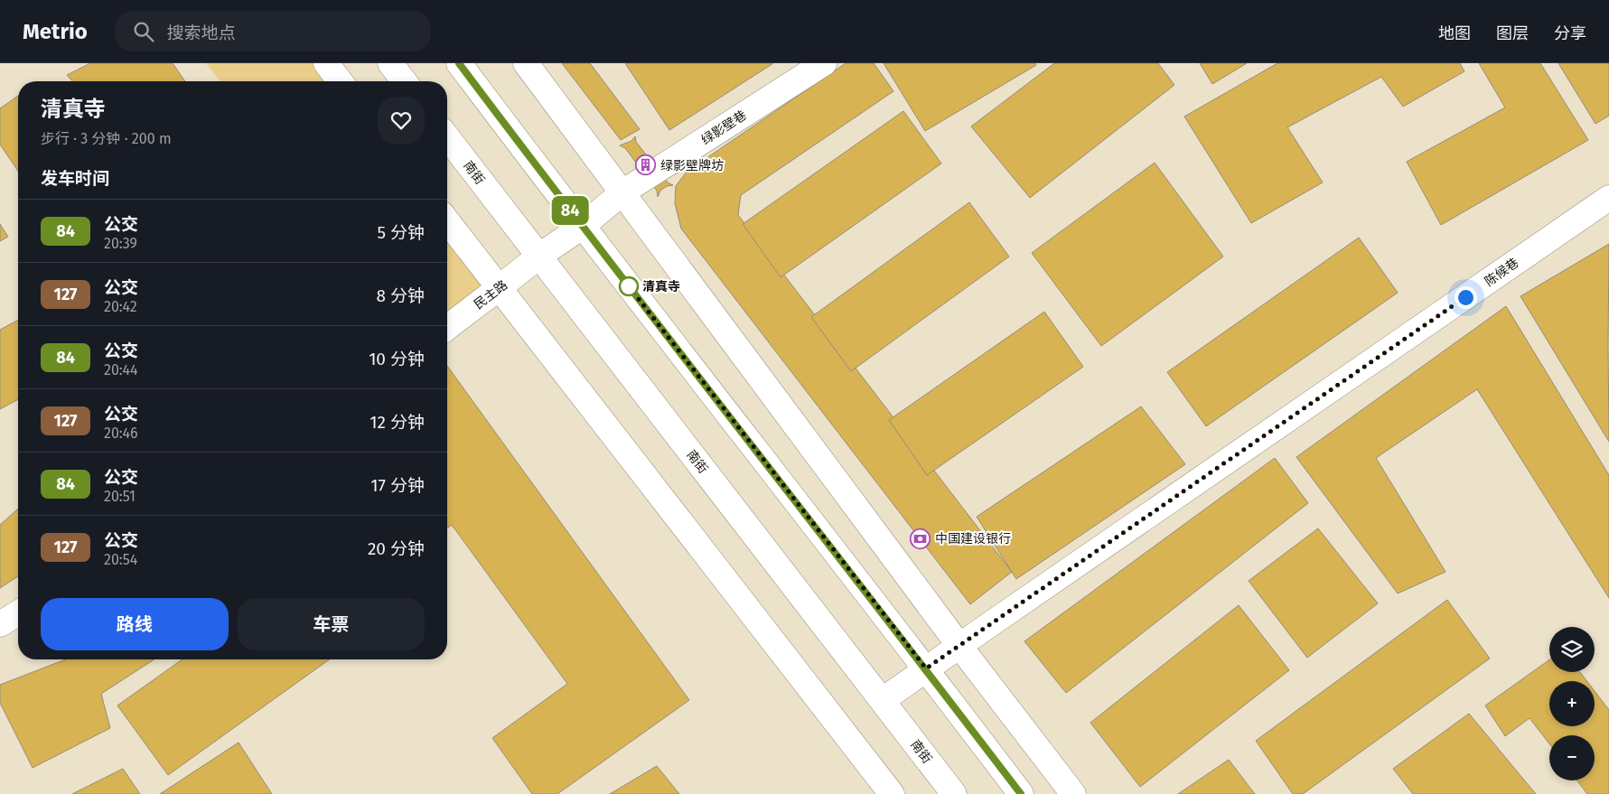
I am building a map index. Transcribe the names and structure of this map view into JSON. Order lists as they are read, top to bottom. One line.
{"streets":{"street":["绿影壁巷","南街","陈候巷","民主路"]},"crossings":[["绿影壁巷","南街"],["绿影壁巷","民主路"],["南街","陈候巷"],["南街","民主路"]],"places":{"building":["绿影壁牌坊"],"other":["清真寺"],"bank":["中国建设银行"]},"lines":["bus line 84"],"page":{"header":"Metrio","search":"搜索地点","nav":["地图","图层","分享"],"on_map":"84","heading":[["清真寺","步行 · 3 分钟 · 200 m"],"发车时间"],"list":[{"mark":"84","name":"公交","note":"20:39","value":"5 分钟"},{"mark":"127","name":"公交","note":"20:42","value":"8 分钟"},{"mark":"84","name":"公交","note":"20:44","value":"10 分钟"},{"mark":"127","name":"公交","note":"20:46","value":"12 分钟"},{"mark":"84","name":"公交","note":"20:51","value":"17 分钟"},{"mark":"127","name":"公交","note":"20:54","value":"20 分钟"}],"buttons":["路线","车票"],"map_buttons":["+","−"]}}
